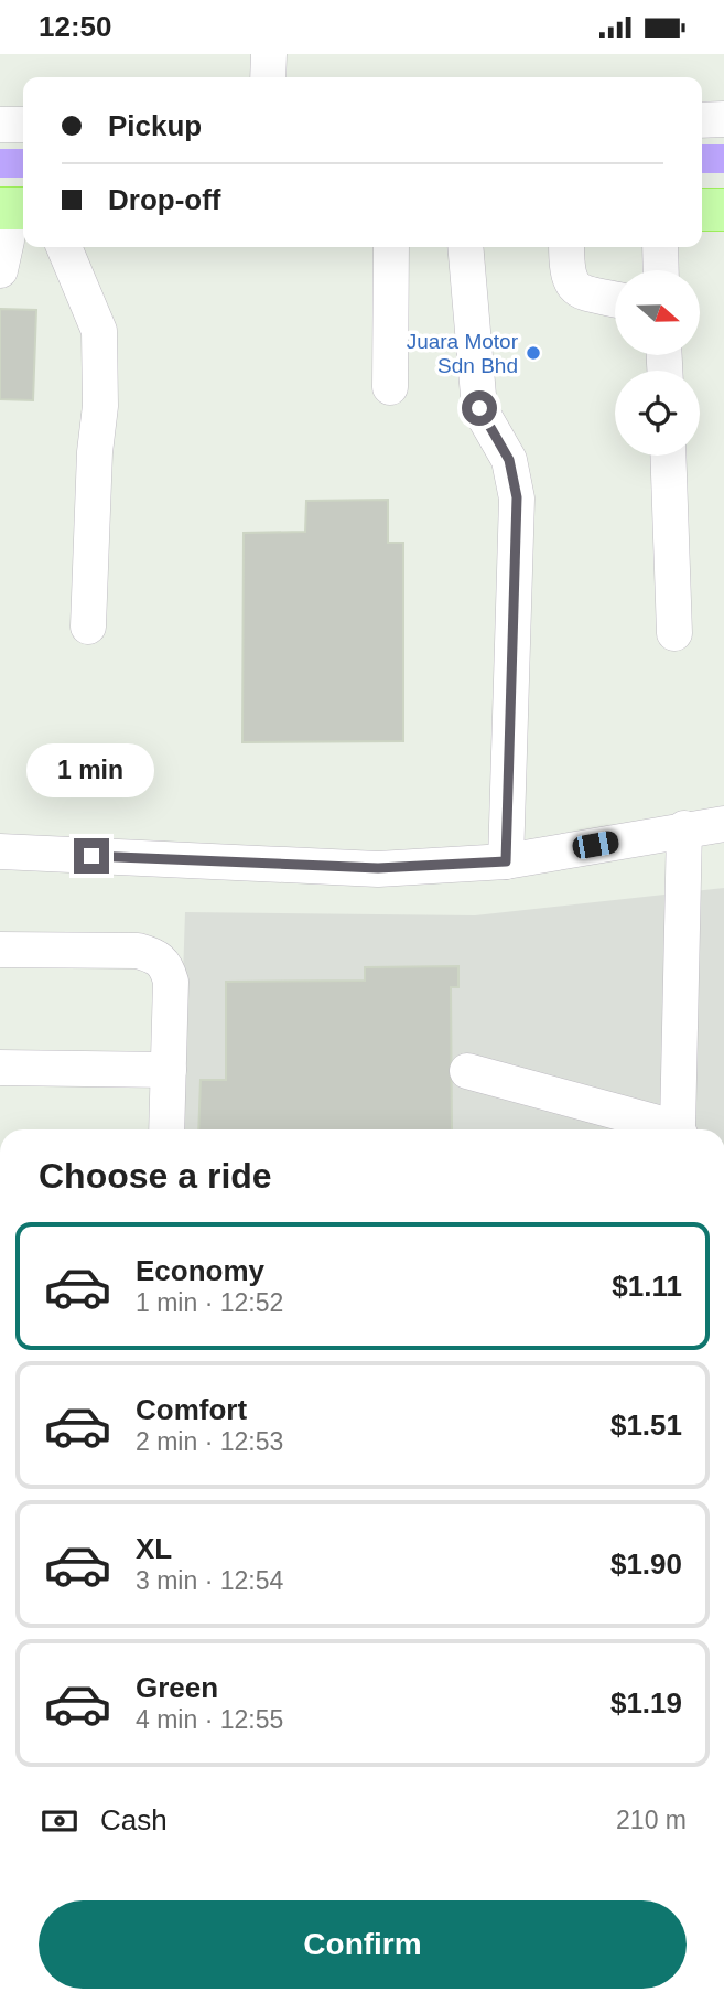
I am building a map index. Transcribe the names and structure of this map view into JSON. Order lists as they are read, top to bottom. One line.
{"places":["Juara Motor Sdn Bhd"],"north":"right","page":{"status":"12:50","banner":["Pickup","Drop-off"],"bubble":"1 min","heading":"Choose a ride","list":[{"name":"Economy","note":"1 min · 12:52","value":"$1.11"},{"name":"Comfort","note":"2 min · 12:53","value":"$1.51"},{"name":"XL","note":"3 min · 12:54","value":"$1.90"},{"name":"Green","note":"4 min · 12:55","value":"$1.19"}],"pay":["Cash","210 m"],"buttons":"Confirm"}}
